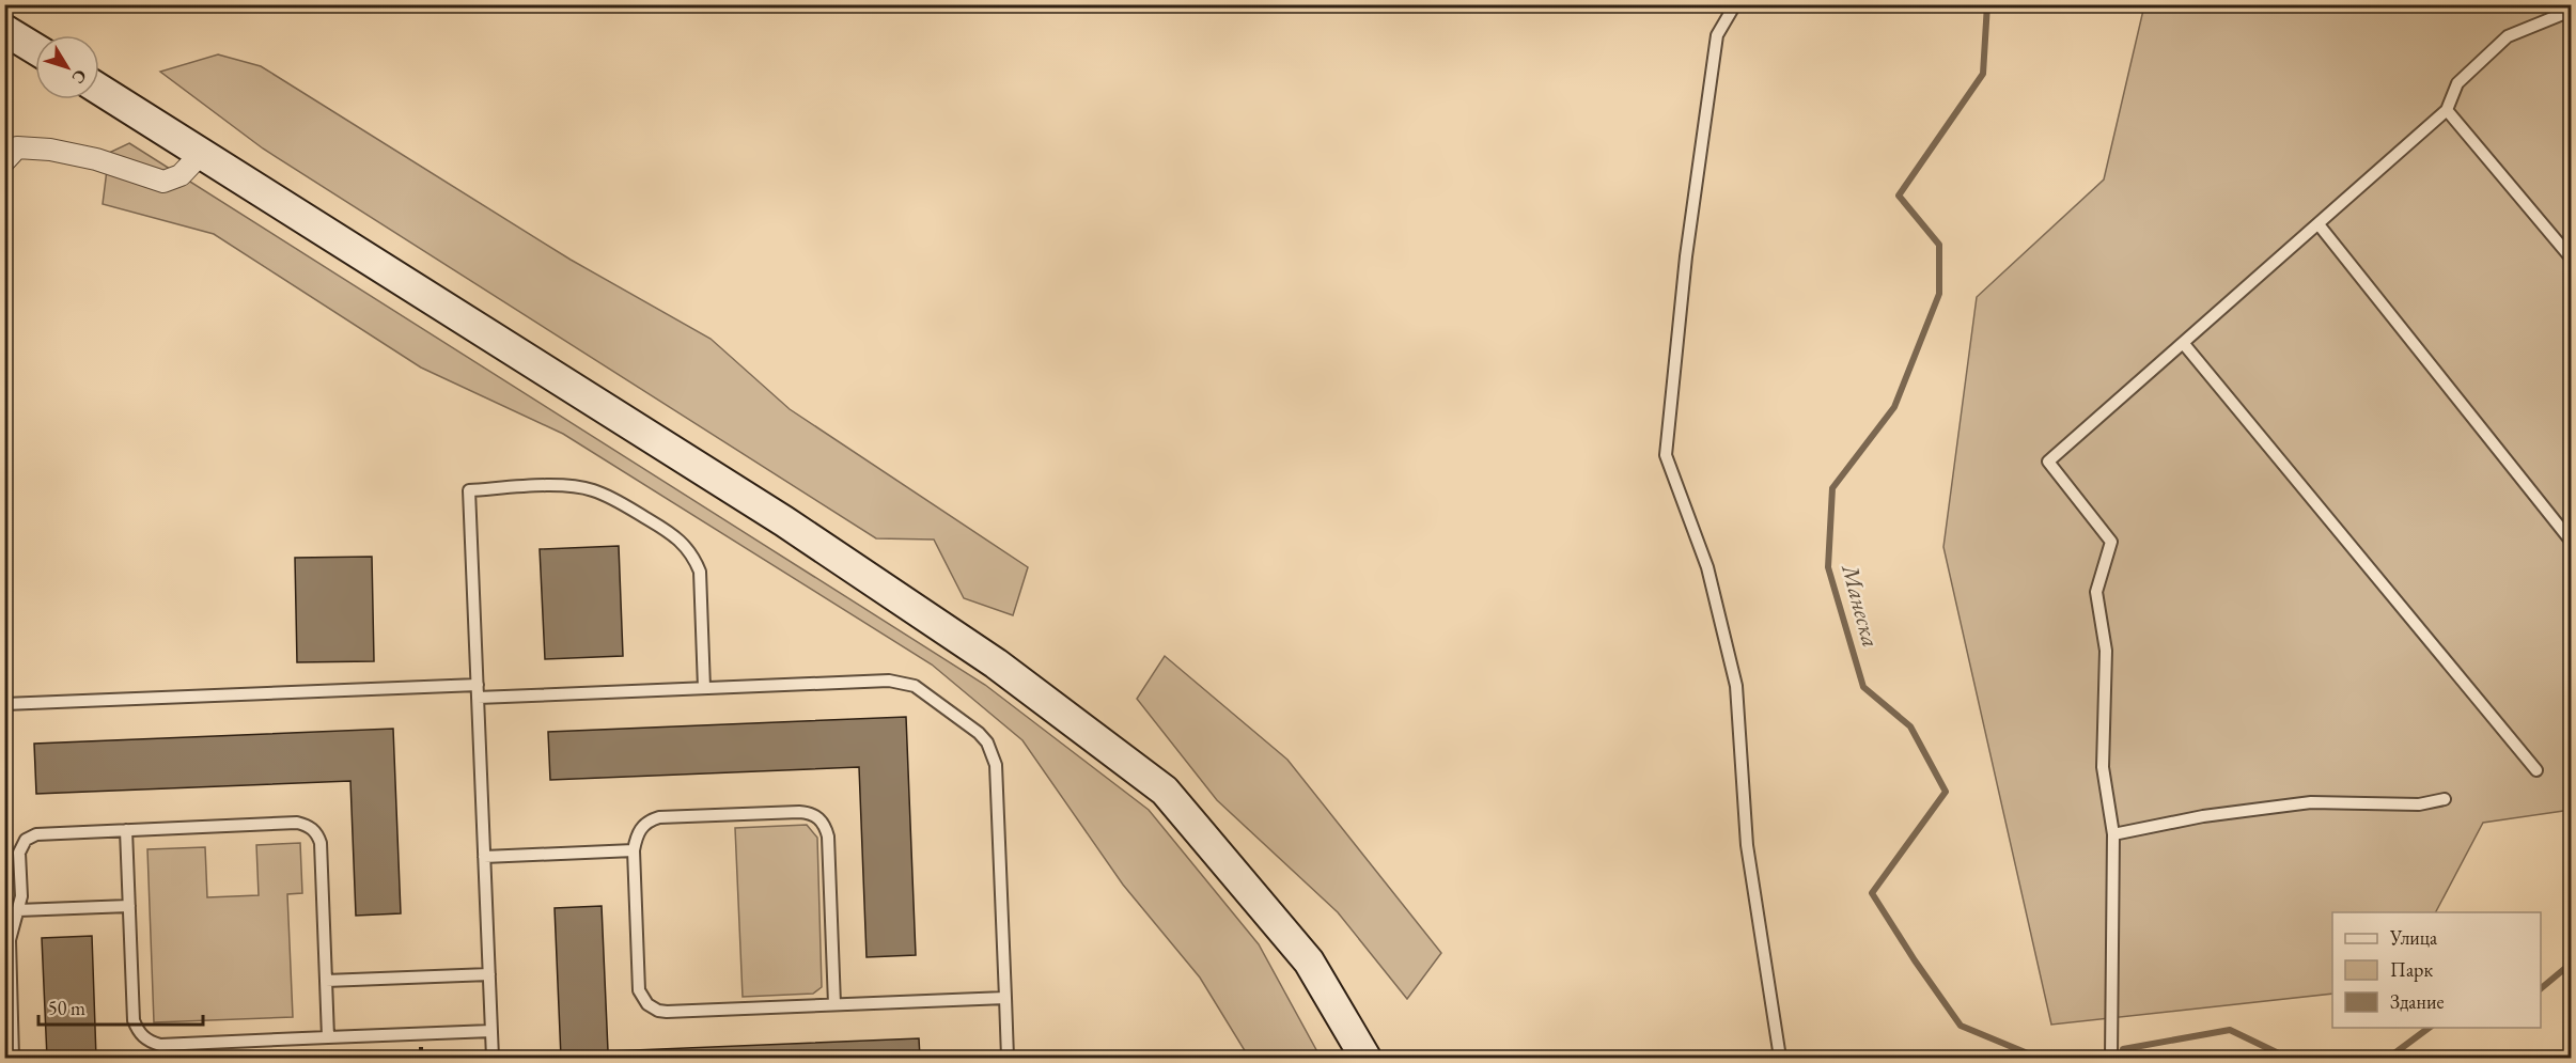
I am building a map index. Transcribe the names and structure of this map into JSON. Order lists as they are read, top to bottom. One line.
{"water":["Манеска"],"legend":["Улица","Парк","Здание"],"scale_bar":"50 m","north":"bottom right"}
